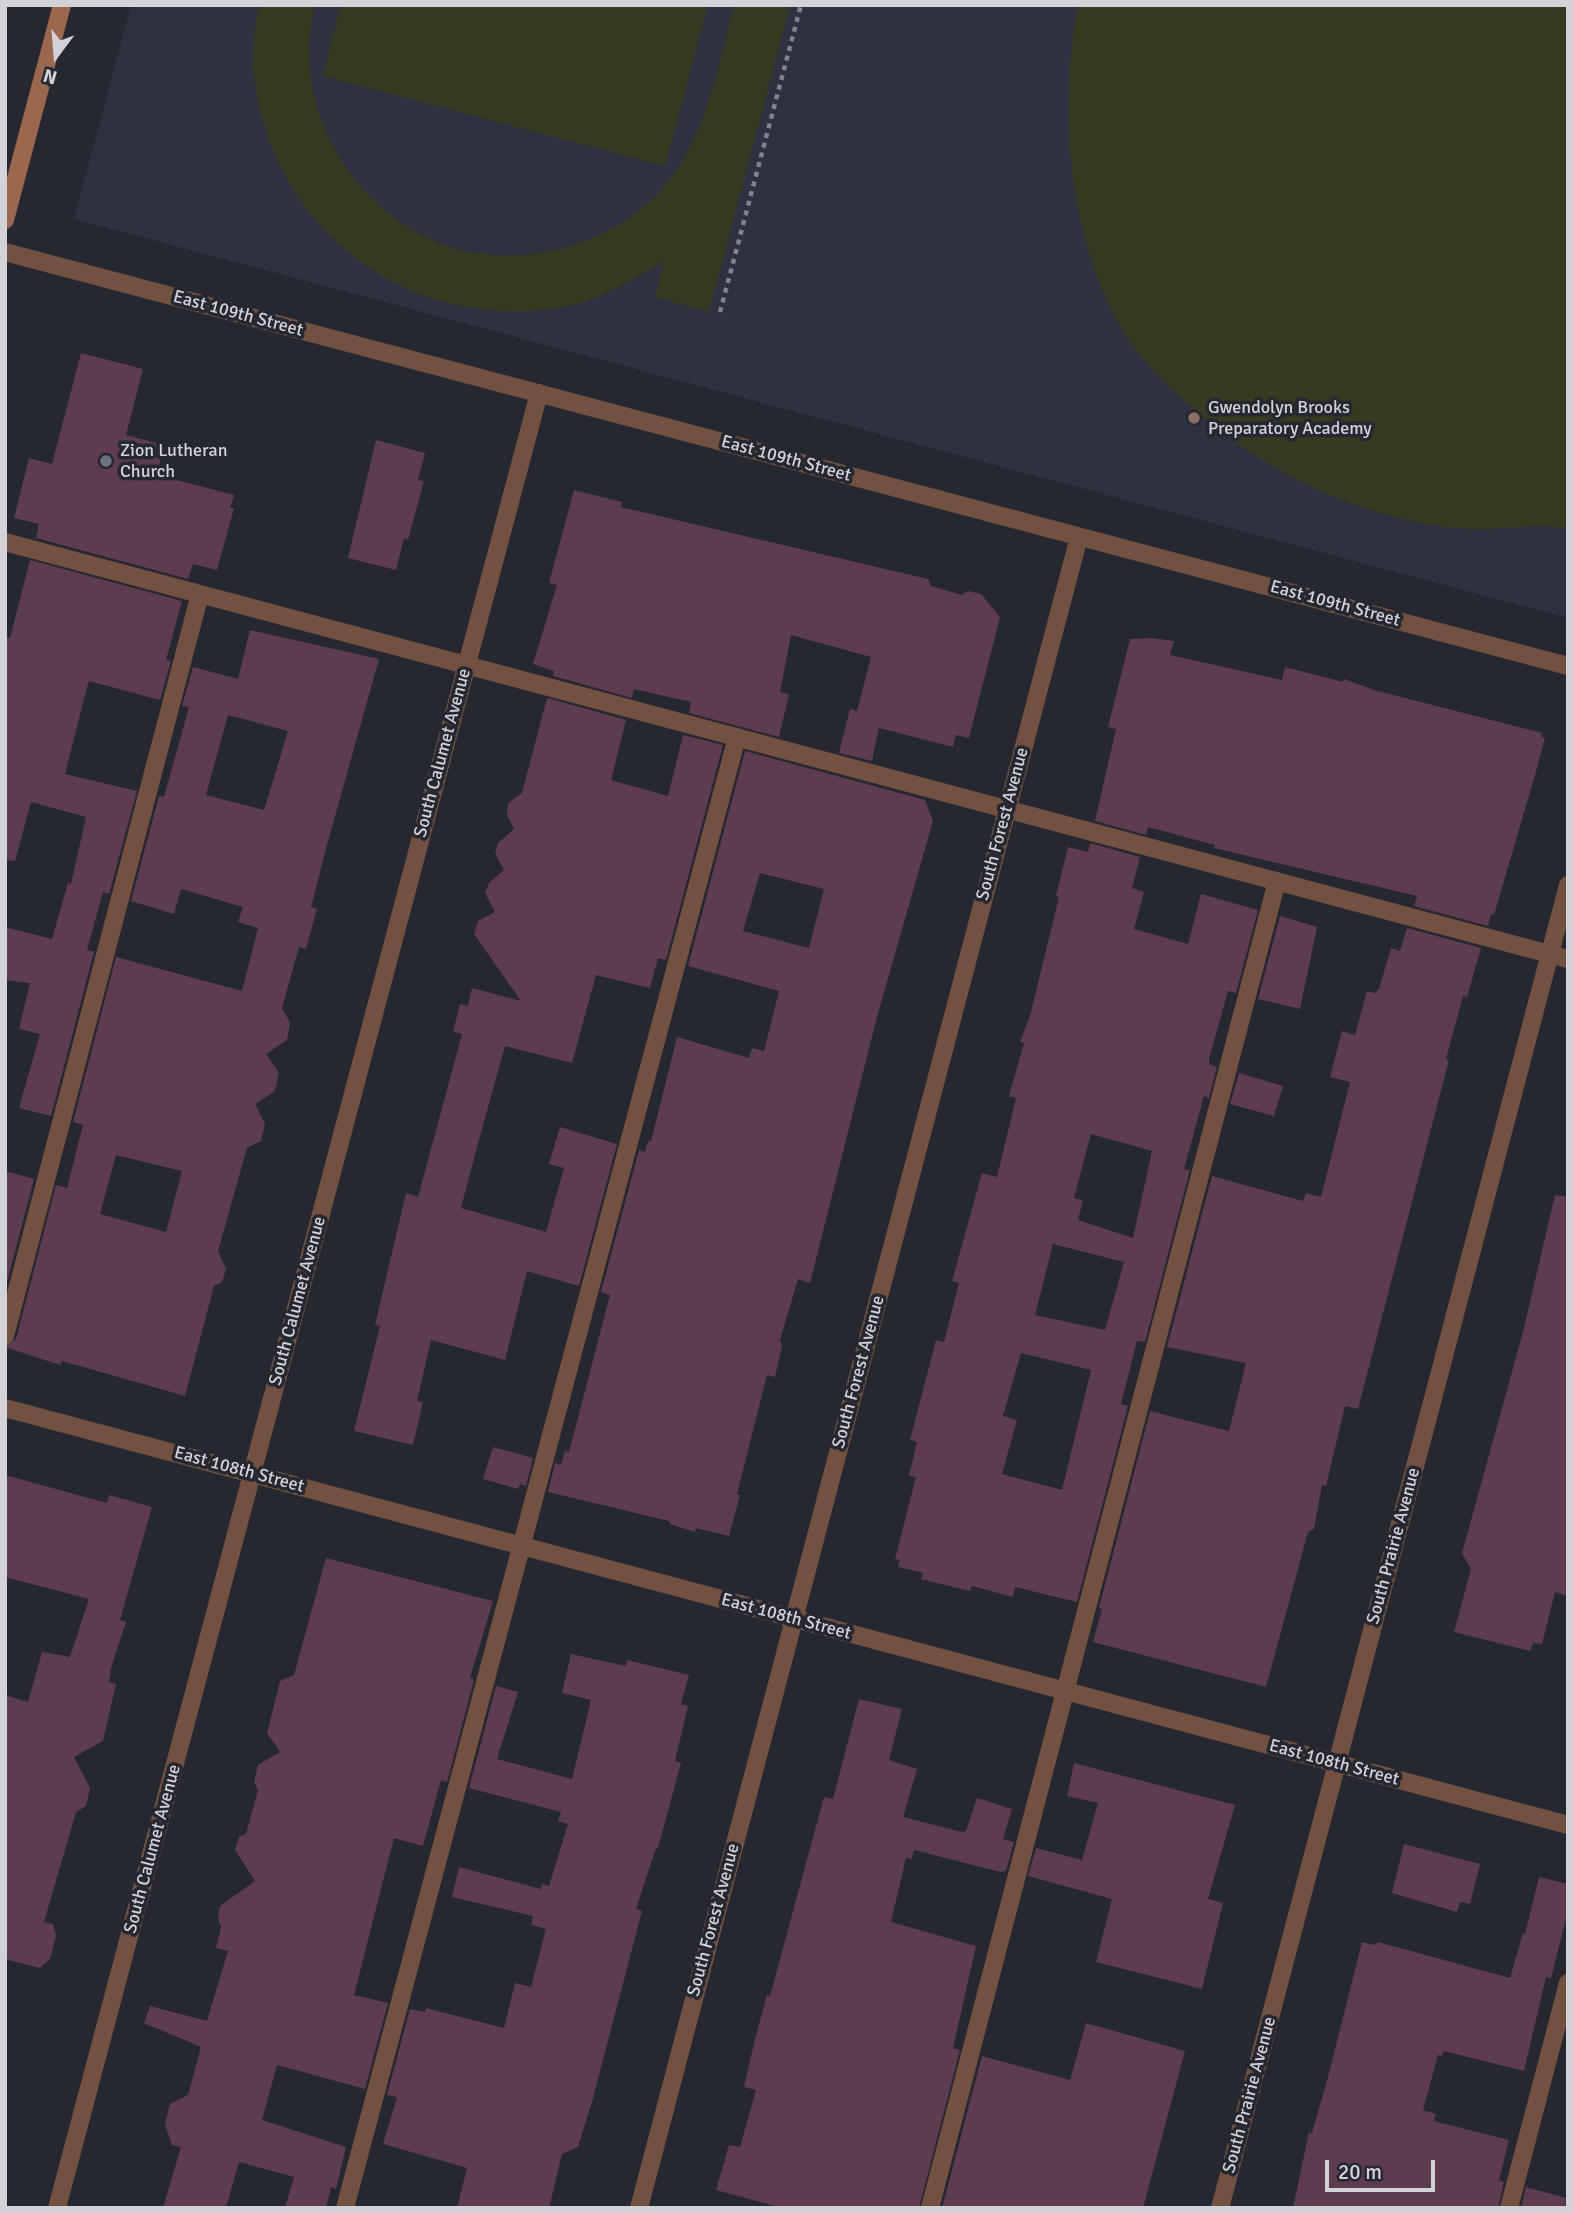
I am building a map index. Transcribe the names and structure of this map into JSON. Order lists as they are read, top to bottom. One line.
{"streets":{"street":["East 109th Street","South Calumet Avenue","South Forest Avenue","East 108th Street","South Prairie Avenue"]},"crossings":[["East 109th Street","South Calumet Avenue"],["East 109th Street","South Forest Avenue"],["South Calumet Avenue","East 108th Street"],["South Forest Avenue","East 108th Street"],["East 108th Street","South Prairie Avenue"]],"places":["Gwendolyn Brooks Preparatory Academy","Zion Lutheran Church"],"scale_bar":"20 m","north":"bottom"}
